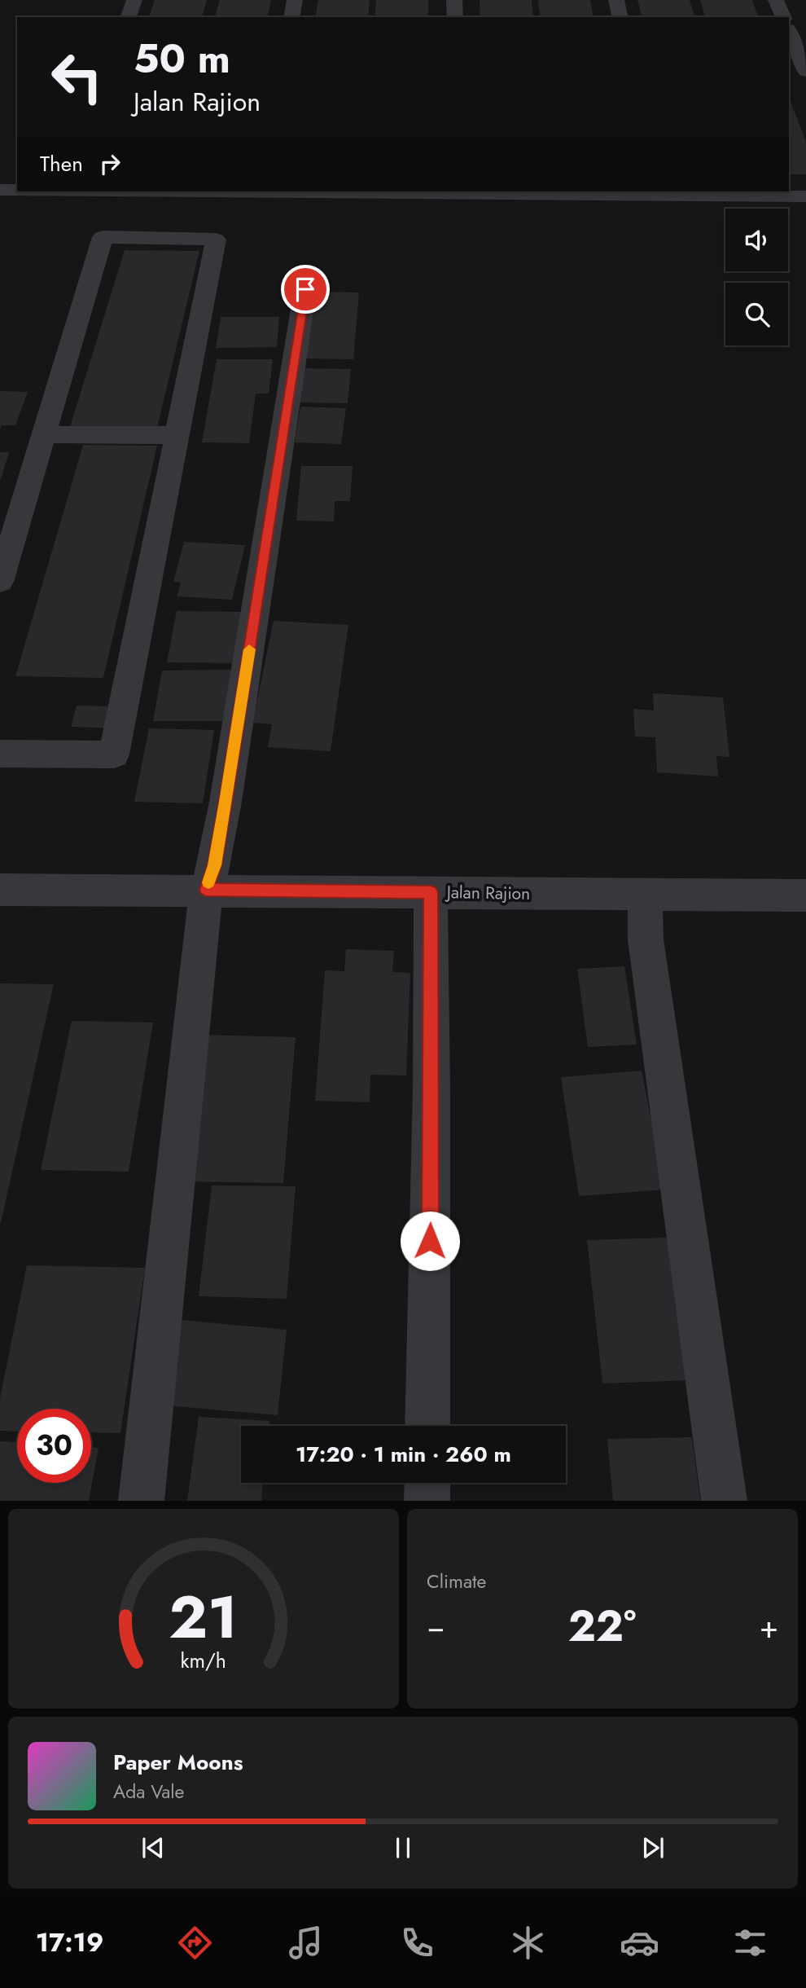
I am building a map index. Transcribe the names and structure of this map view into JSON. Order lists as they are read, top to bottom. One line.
{"streets":{"street":["Jalan Rajion"]},"page":{"turn":["50 m","Jalan Rajion"],"then":"Then","limit":"30","trip":"17:20 · 1 min · 260 m","tile":"Climate","heat":["−","22°","+"],"song":["Paper Moons","Ada Vale"],"tabs":"17:19","gauge":["21","km/h"]}}
